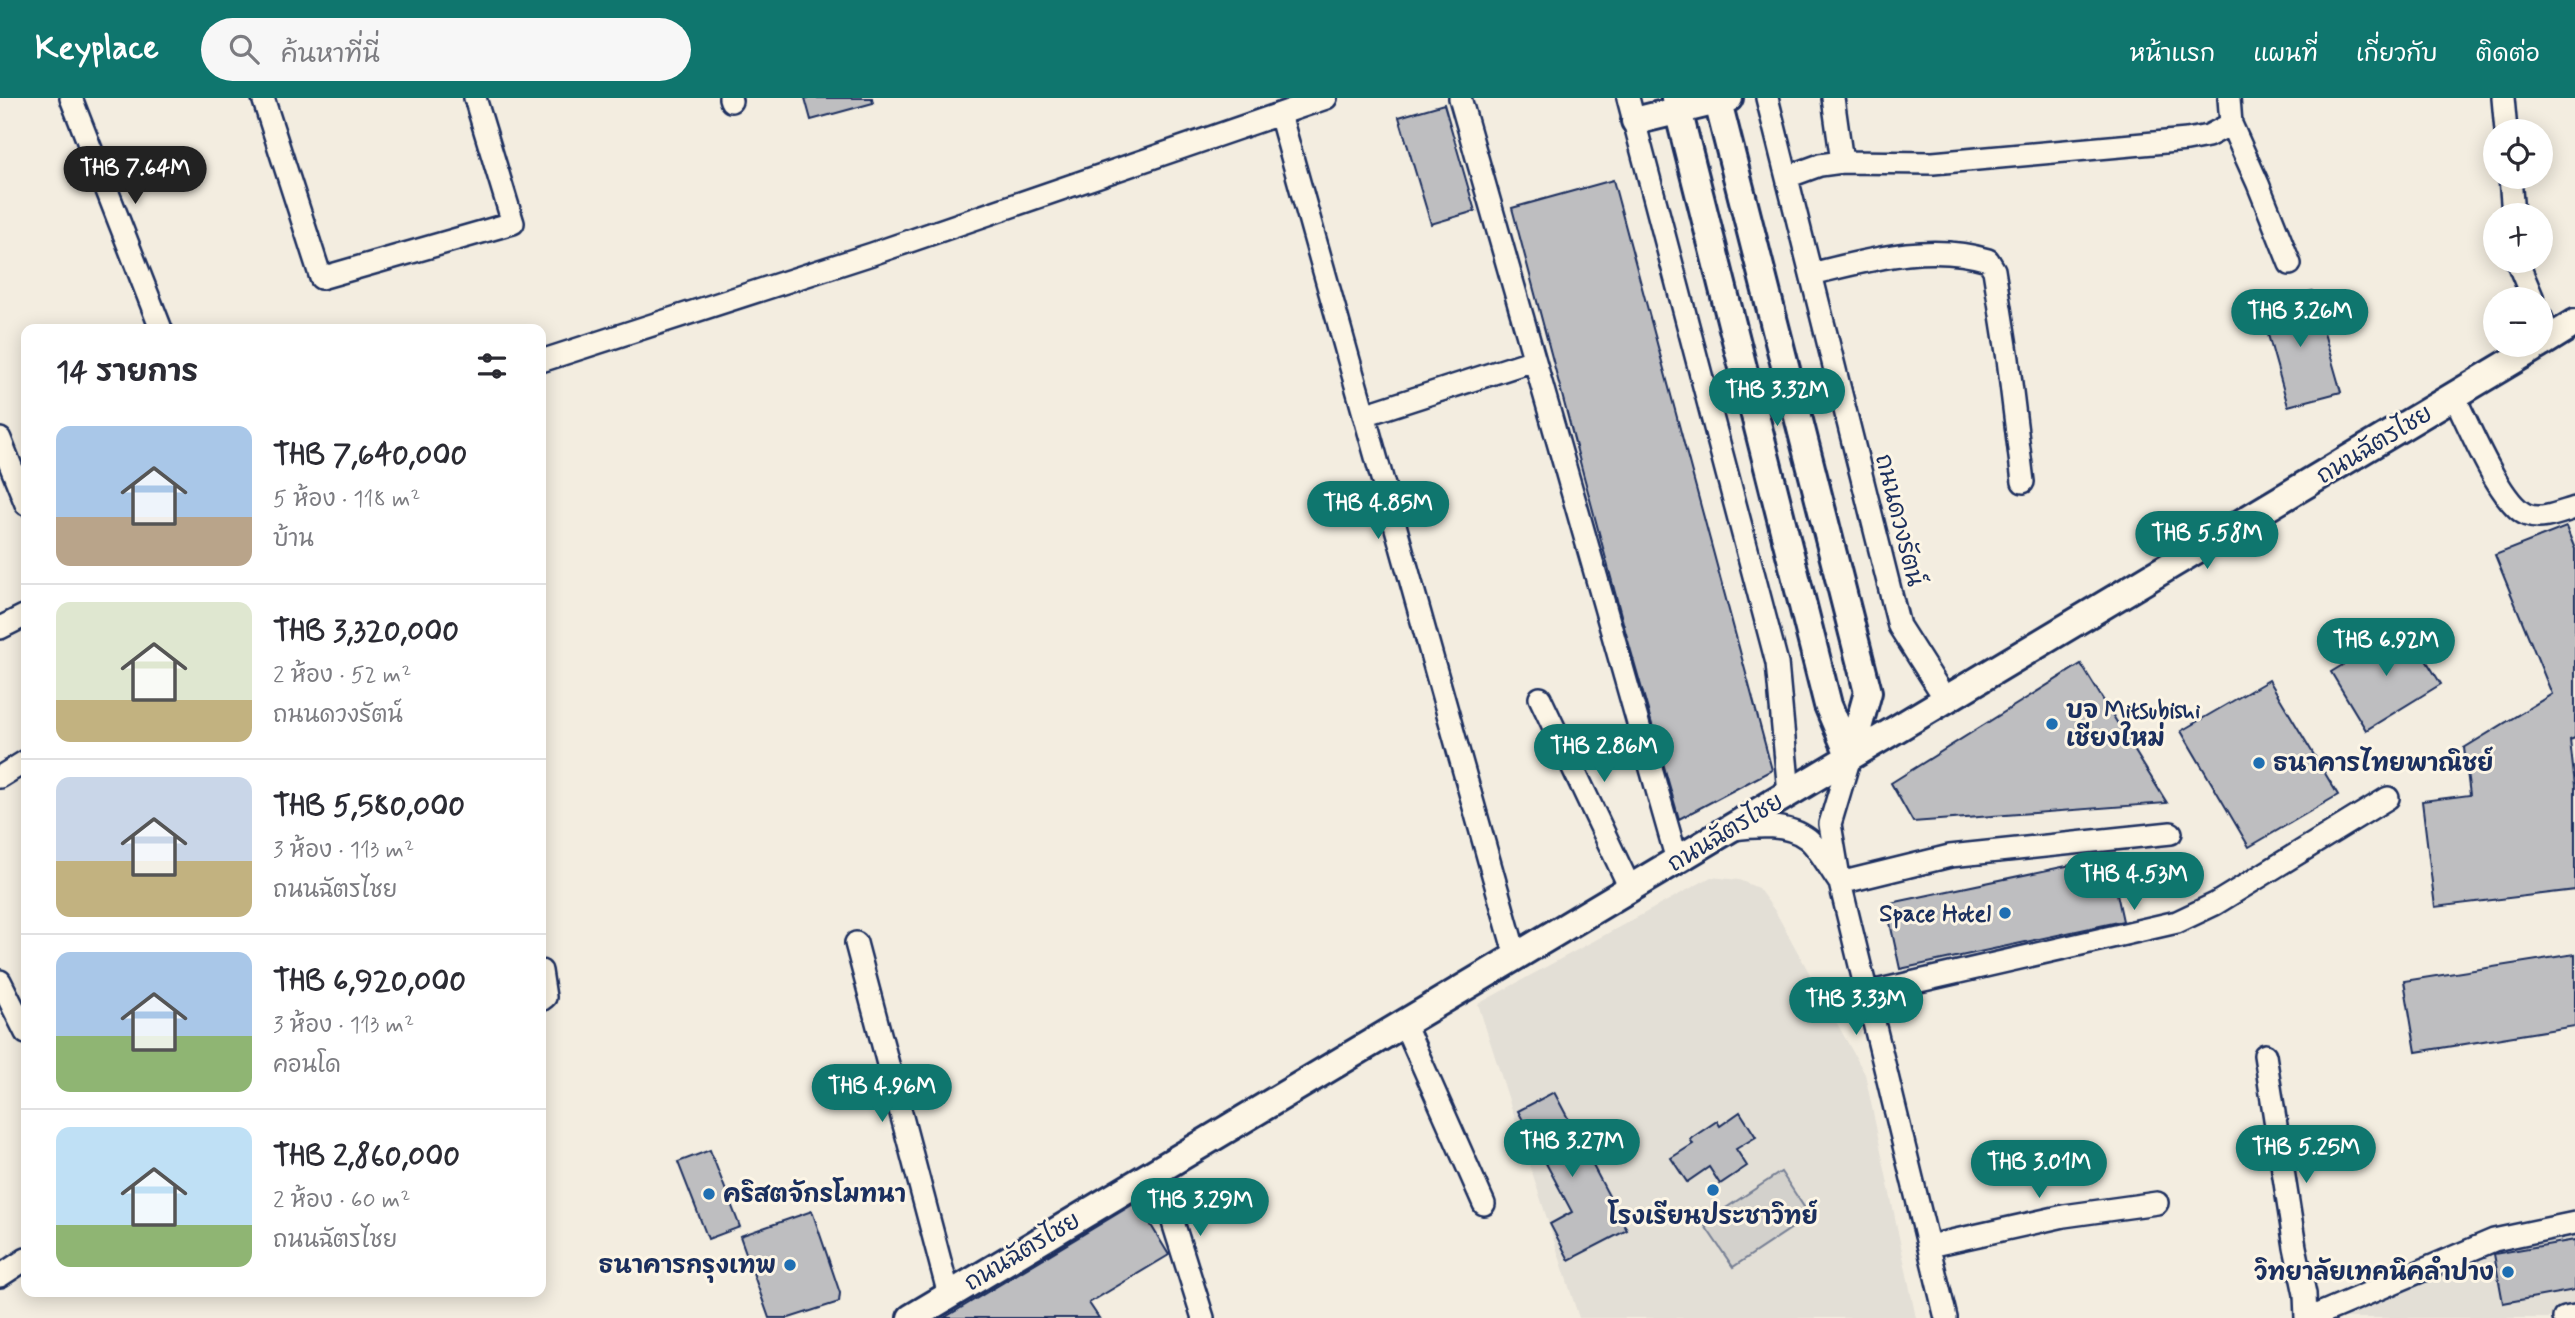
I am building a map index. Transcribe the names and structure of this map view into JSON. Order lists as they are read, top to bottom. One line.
{"streets":{"main road":["ถนนฉัตรไชย"],"street":["ถนนดวงรัตน์"]},"crossings":[["ถนนฉัตรไชย","ถนนดวงรัตน์"]],"places":["บจ Mitsubishi เชียงใหม่","ธนาคารไทยพาณิชย์","Space Hotel","โรงเรียนประชาวิทย์","คริสตจักรโมทนา","ธนาคารกรุงเทพ","วิทยาลัยเทคนิคลำปาง"],"page":{"header":"Keyplace","search":"ค้นหาที่นี่","nav":["หน้าแรก","แผนที่","เกี่ยวกับ","ติดต่อ"],"map_buttons":["+","−"],"price":["THB 7.64M","THB 3.26M","THB 3.32M","THB 4.85M","THB 5.58M","THB 6.92M","THB 2.86M","THB 4.53M","THB 3.33M","THB 4.96M","THB 3.27M","THB 5.25M","THB 3.01M","THB 3.29M"],"heading":"14 รายการ","list":[{"name":"THB 7,640,000","note":"5 ห้อง · 118 m² · บ้าน"},{"name":"THB 3,320,000","note":"2 ห้อง · 52 m² · ถนนดวงรัตน์"},{"name":"THB 5,580,000","note":"3 ห้อง · 113 m² · ถนนฉัตรไชย"},{"name":"THB 6,920,000","note":"3 ห้อง · 113 m² · คอนโด"},{"name":"THB 2,860,000","note":"2 ห้อง · 60 m² · ถนนฉัตรไชย"}]}}
